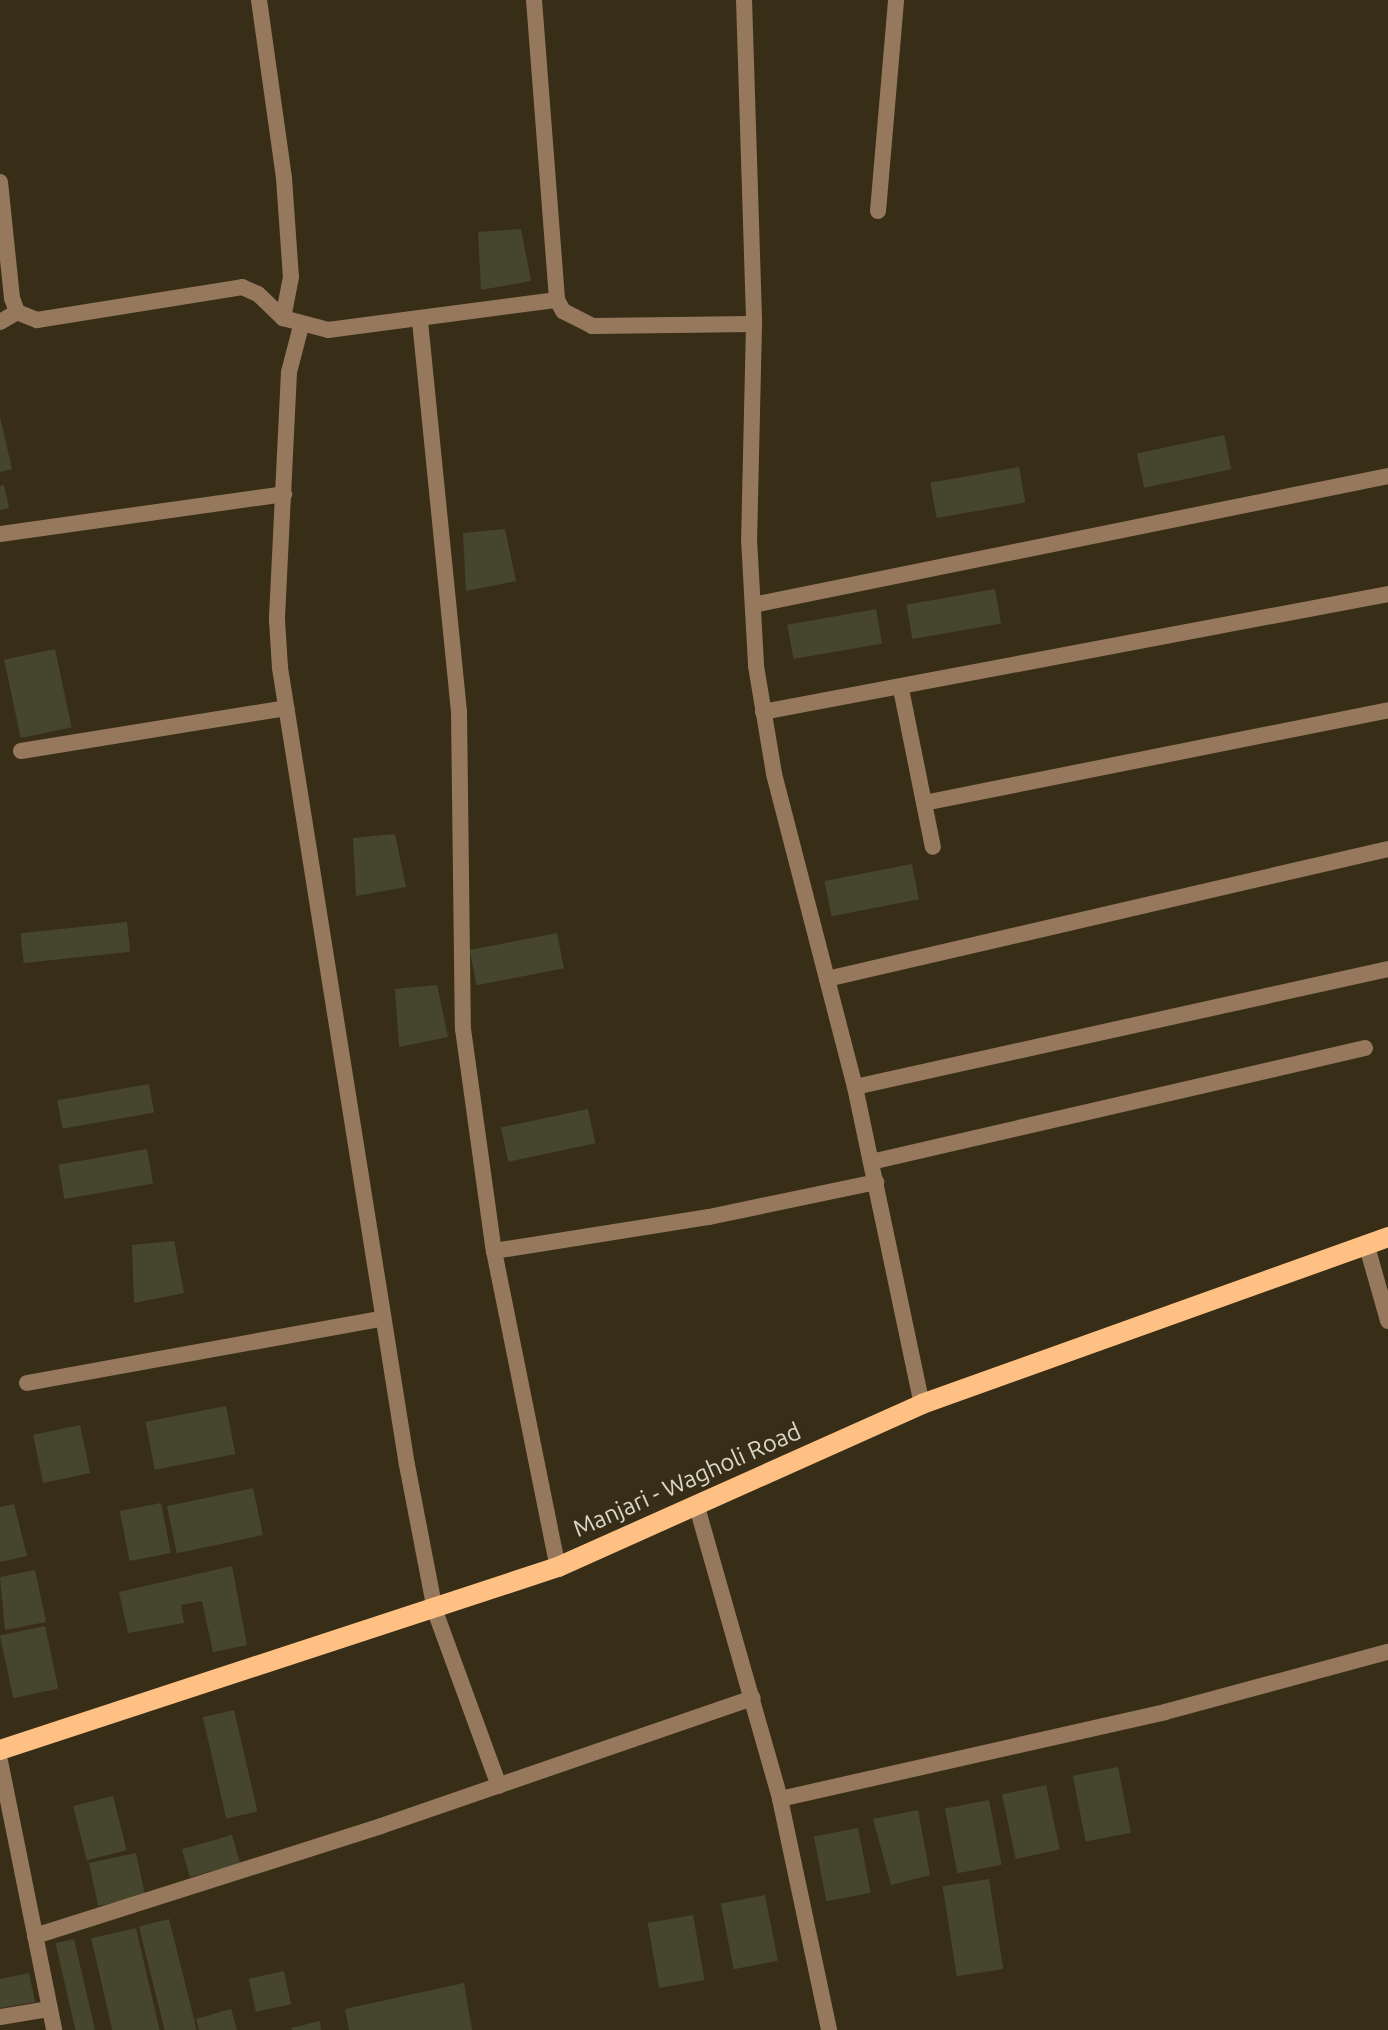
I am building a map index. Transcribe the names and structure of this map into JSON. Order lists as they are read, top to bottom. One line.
{"streets":{"main road":["Manjari - Wagholi Road"]}}
